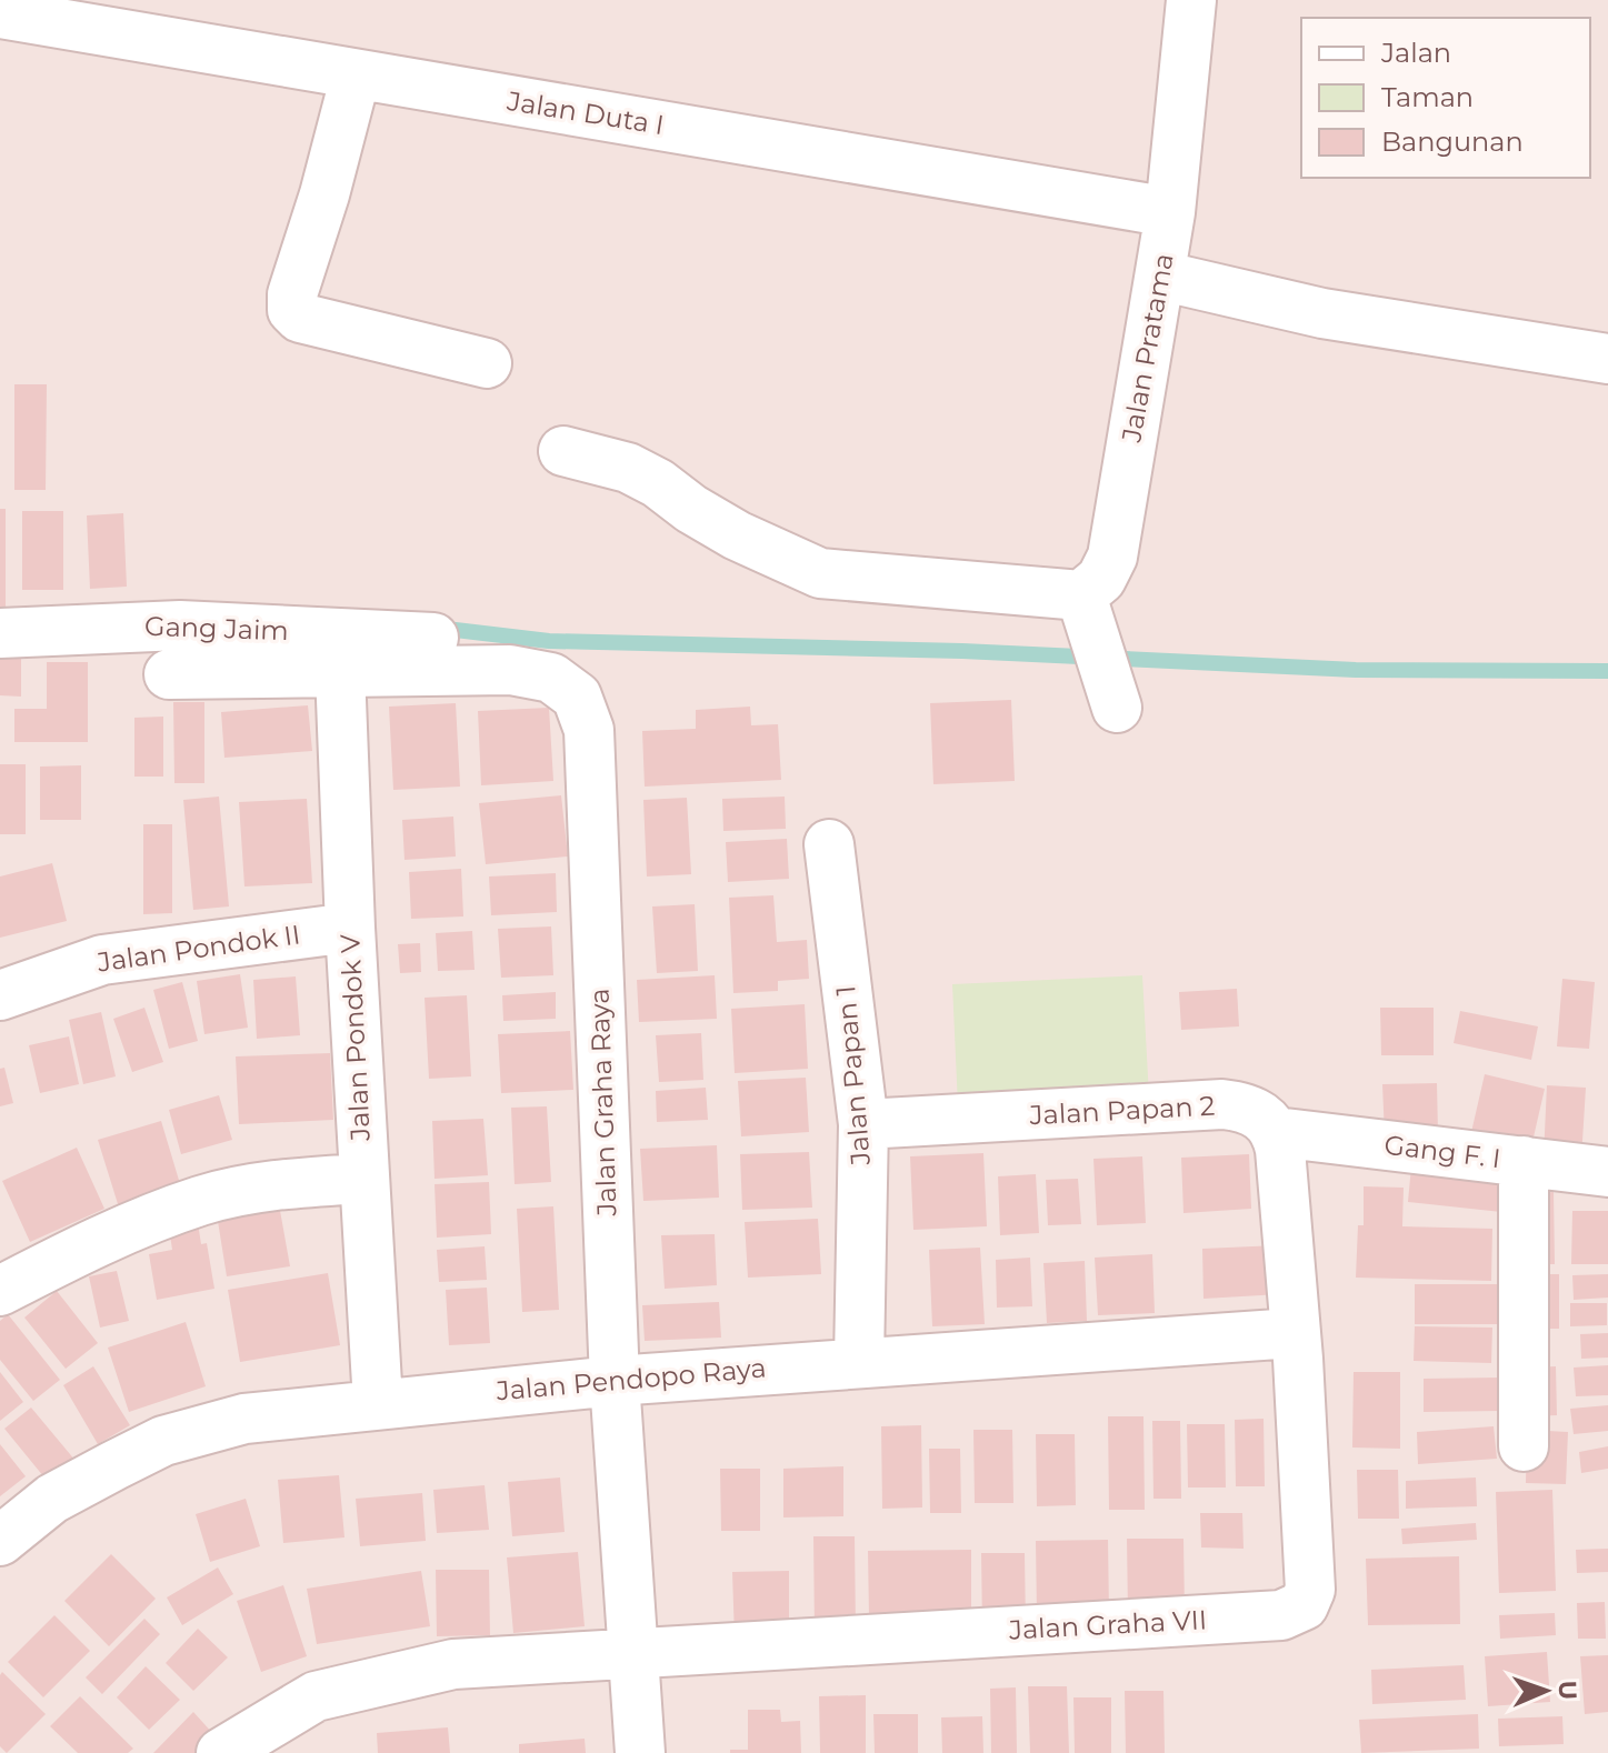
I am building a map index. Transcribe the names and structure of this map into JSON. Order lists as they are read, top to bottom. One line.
{"streets":{"street":["Jalan Duta I","Jalan Pratama","Gang Jaim","Jalan Pondok II","Jalan Pondok V","Jalan Papan 1","Jalan Graha Raya","Jalan Papan 2","Gang F. I","Jalan Pendopo Raya","Jalan Graha VII"]},"crossings":[["Jalan Duta I","Jalan Pratama"],["Jalan Pondok II","Jalan Pondok V"],["Jalan Pondok V","Jalan Graha Raya"],["Jalan Pondok V","Jalan Pendopo Raya"],["Jalan Papan 1","Jalan Papan 2"],["Jalan Papan 1","Jalan Pendopo Raya"],["Jalan Graha Raya","Jalan Pendopo Raya"],["Jalan Graha Raya","Jalan Graha VII"],["Jalan Papan 2","Gang F. I"],["Jalan Pendopo Raya","Jalan Graha VII"]],"legend":["Jalan","Taman","Bangunan"],"north":"right"}
